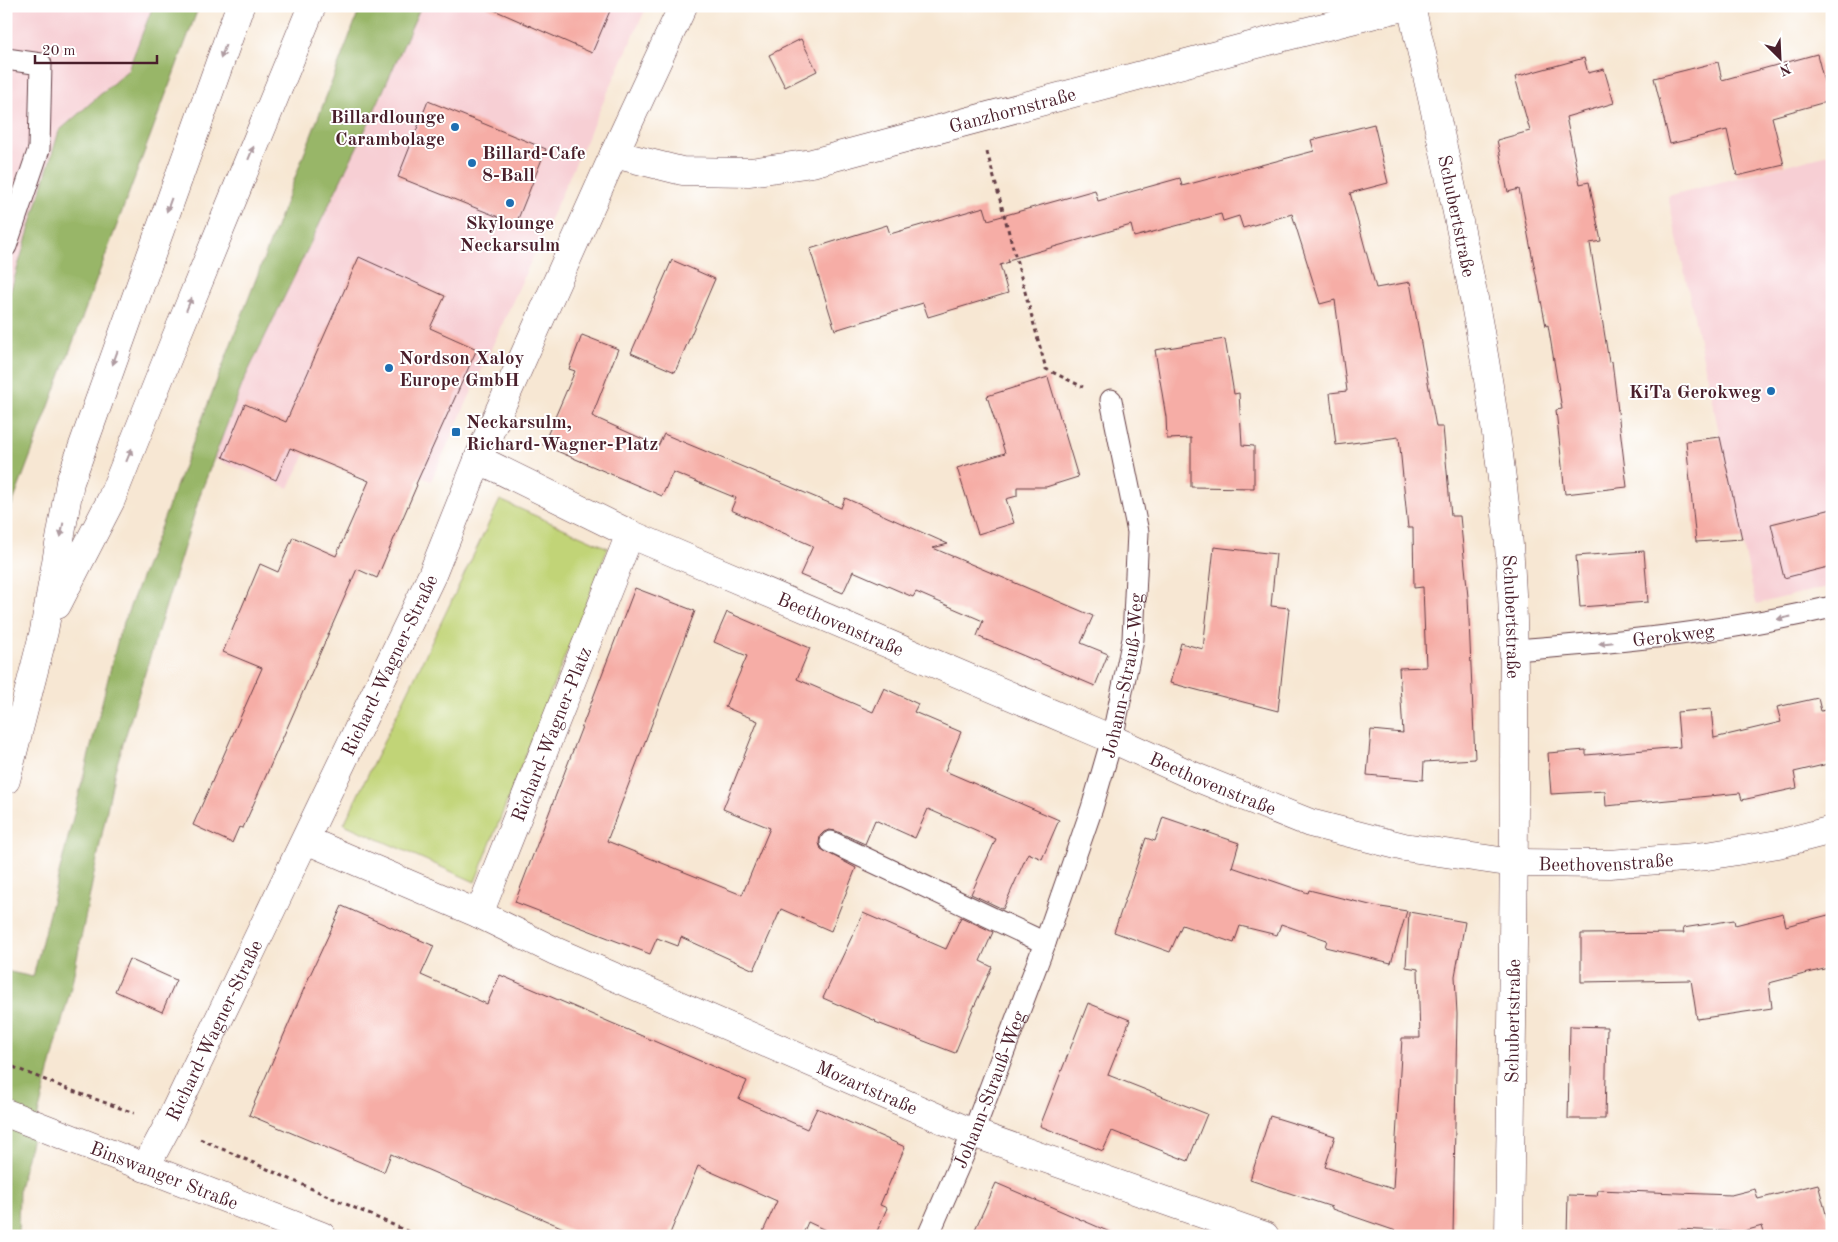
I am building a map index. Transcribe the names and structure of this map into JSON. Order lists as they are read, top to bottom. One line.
{"streets":{"main road":["Ganzhornstraße","Schubertstraße","Beethovenstraße","Richard-Wagner-Straße","Richard-Wagner-Platz","Mozartstraße","Binswanger Straße"],"lane":["Gerokweg","Johann-Strauß-Weg"]},"crossings":[["Ganzhornstraße","Richard-Wagner-Straße"],["Schubertstraße","Beethovenstraße"],["Schubertstraße","Gerokweg"],["Beethovenstraße","Johann-Strauß-Weg"],["Beethovenstraße","Richard-Wagner-Platz"],["Richard-Wagner-Straße","Binswanger Straße"],["Johann-Strauß-Weg","Mozartstraße"],["Richard-Wagner-Platz","Mozartstraße"]],"one_way":["Gerokweg"],"places":{"other":["Billardlounge Carambolage","Billard-Cafe 8-Ball","Skylounge Neckarsulm","Nordson Xaloy Europe GmbH","KiTa Gerokweg"],"transit":["Neckarsulm, Richard-Wagner-Platz"]},"scale_bar":"20 m","north":"bottom right"}
